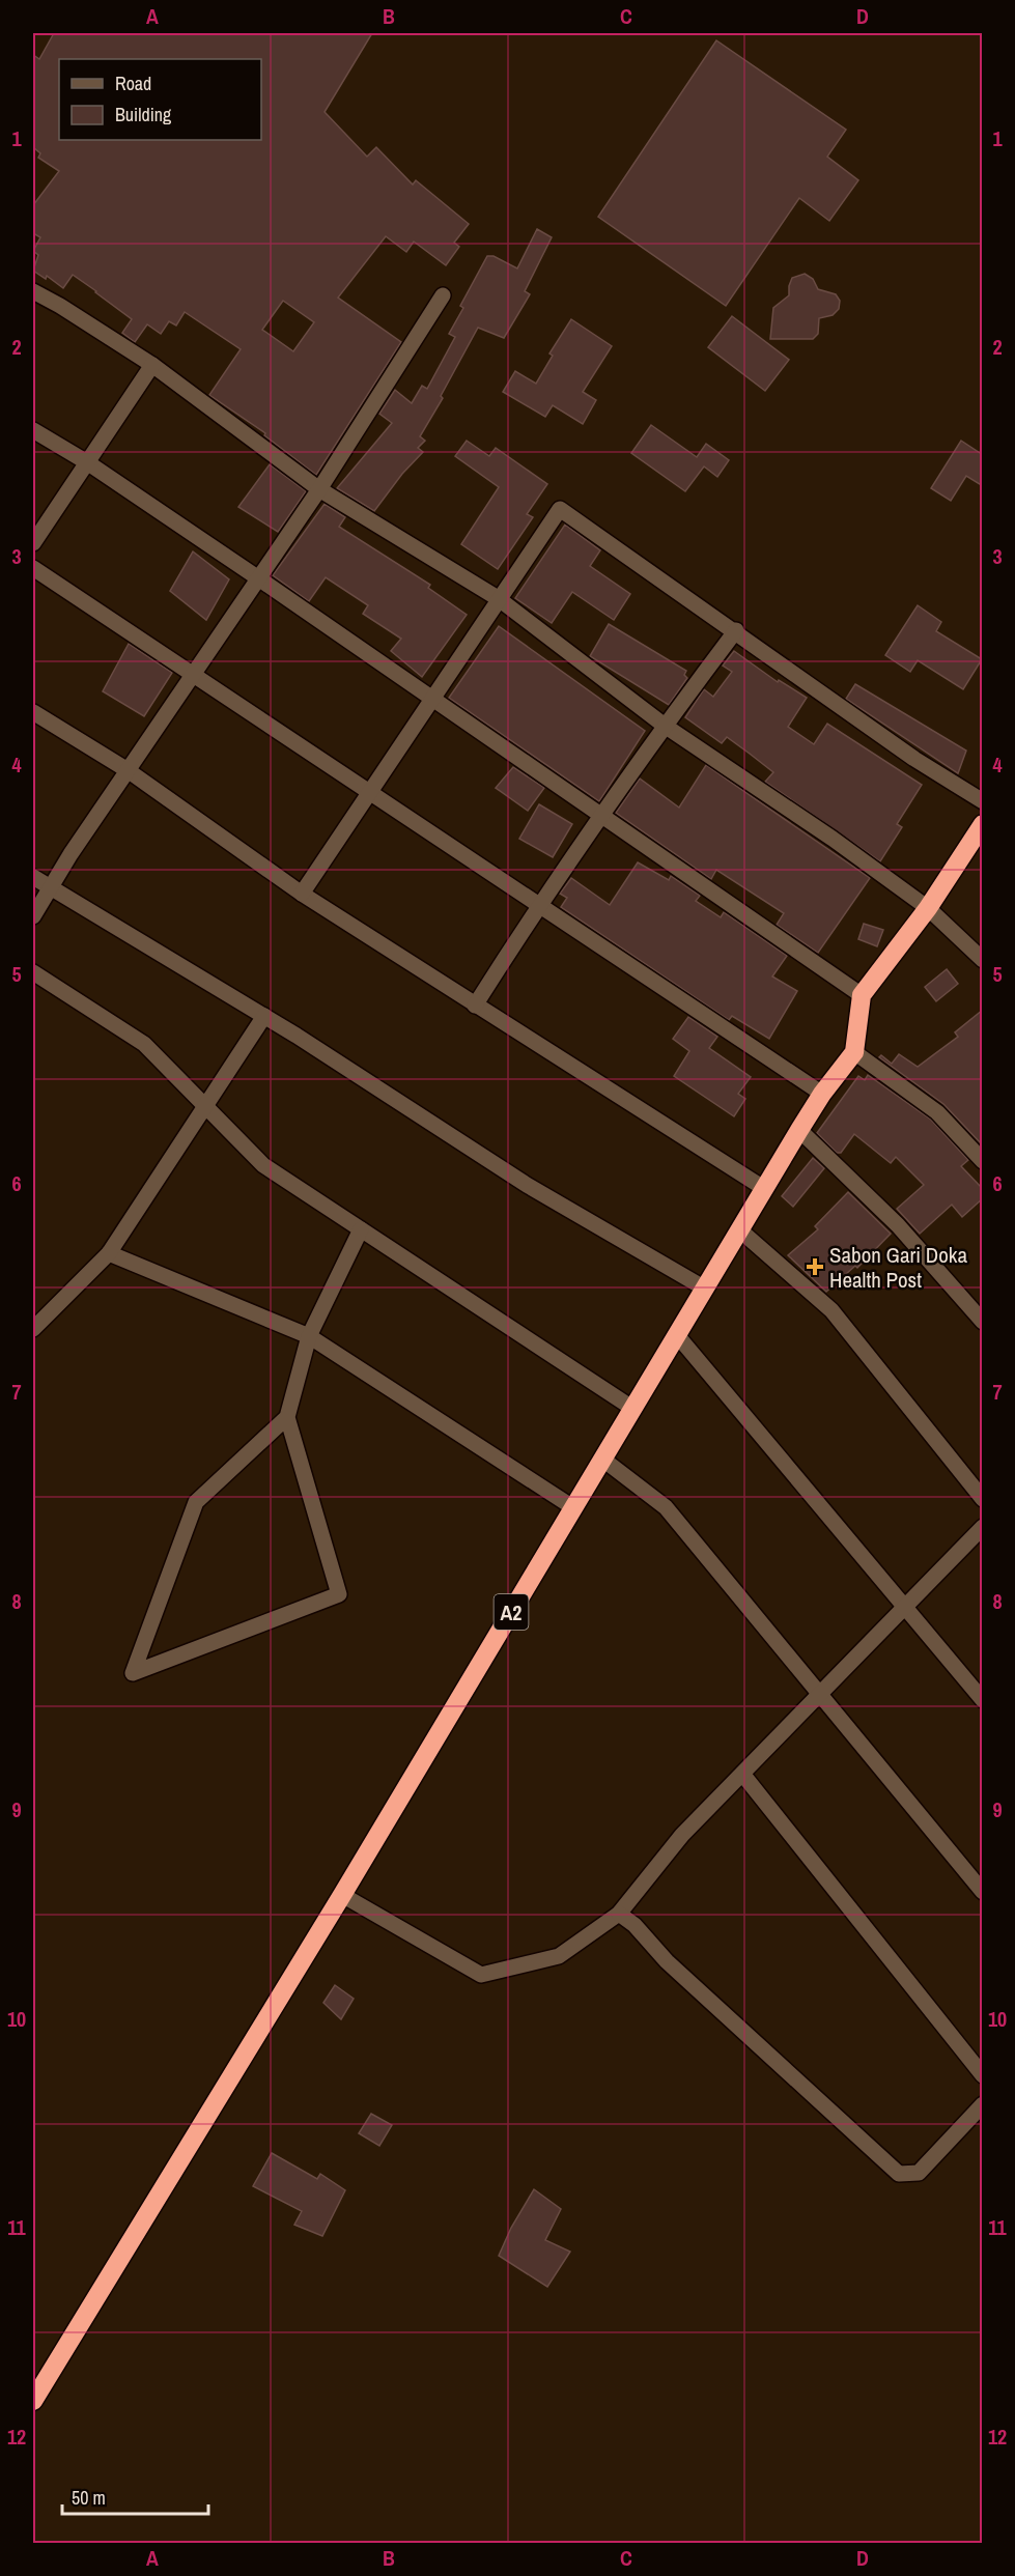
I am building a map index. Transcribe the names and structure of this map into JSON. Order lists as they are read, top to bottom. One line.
{"streets":{"highway":["A2"]},"places":{"health":["Sabon Gari Doka Health Post"]},"legend":["Road","Building"],"scale_bar":"50 m","grid":{"columns":["A","B","C","D"],"rows":["1","2","3","4","5","6","7","8","9","10","11","12"]}}
